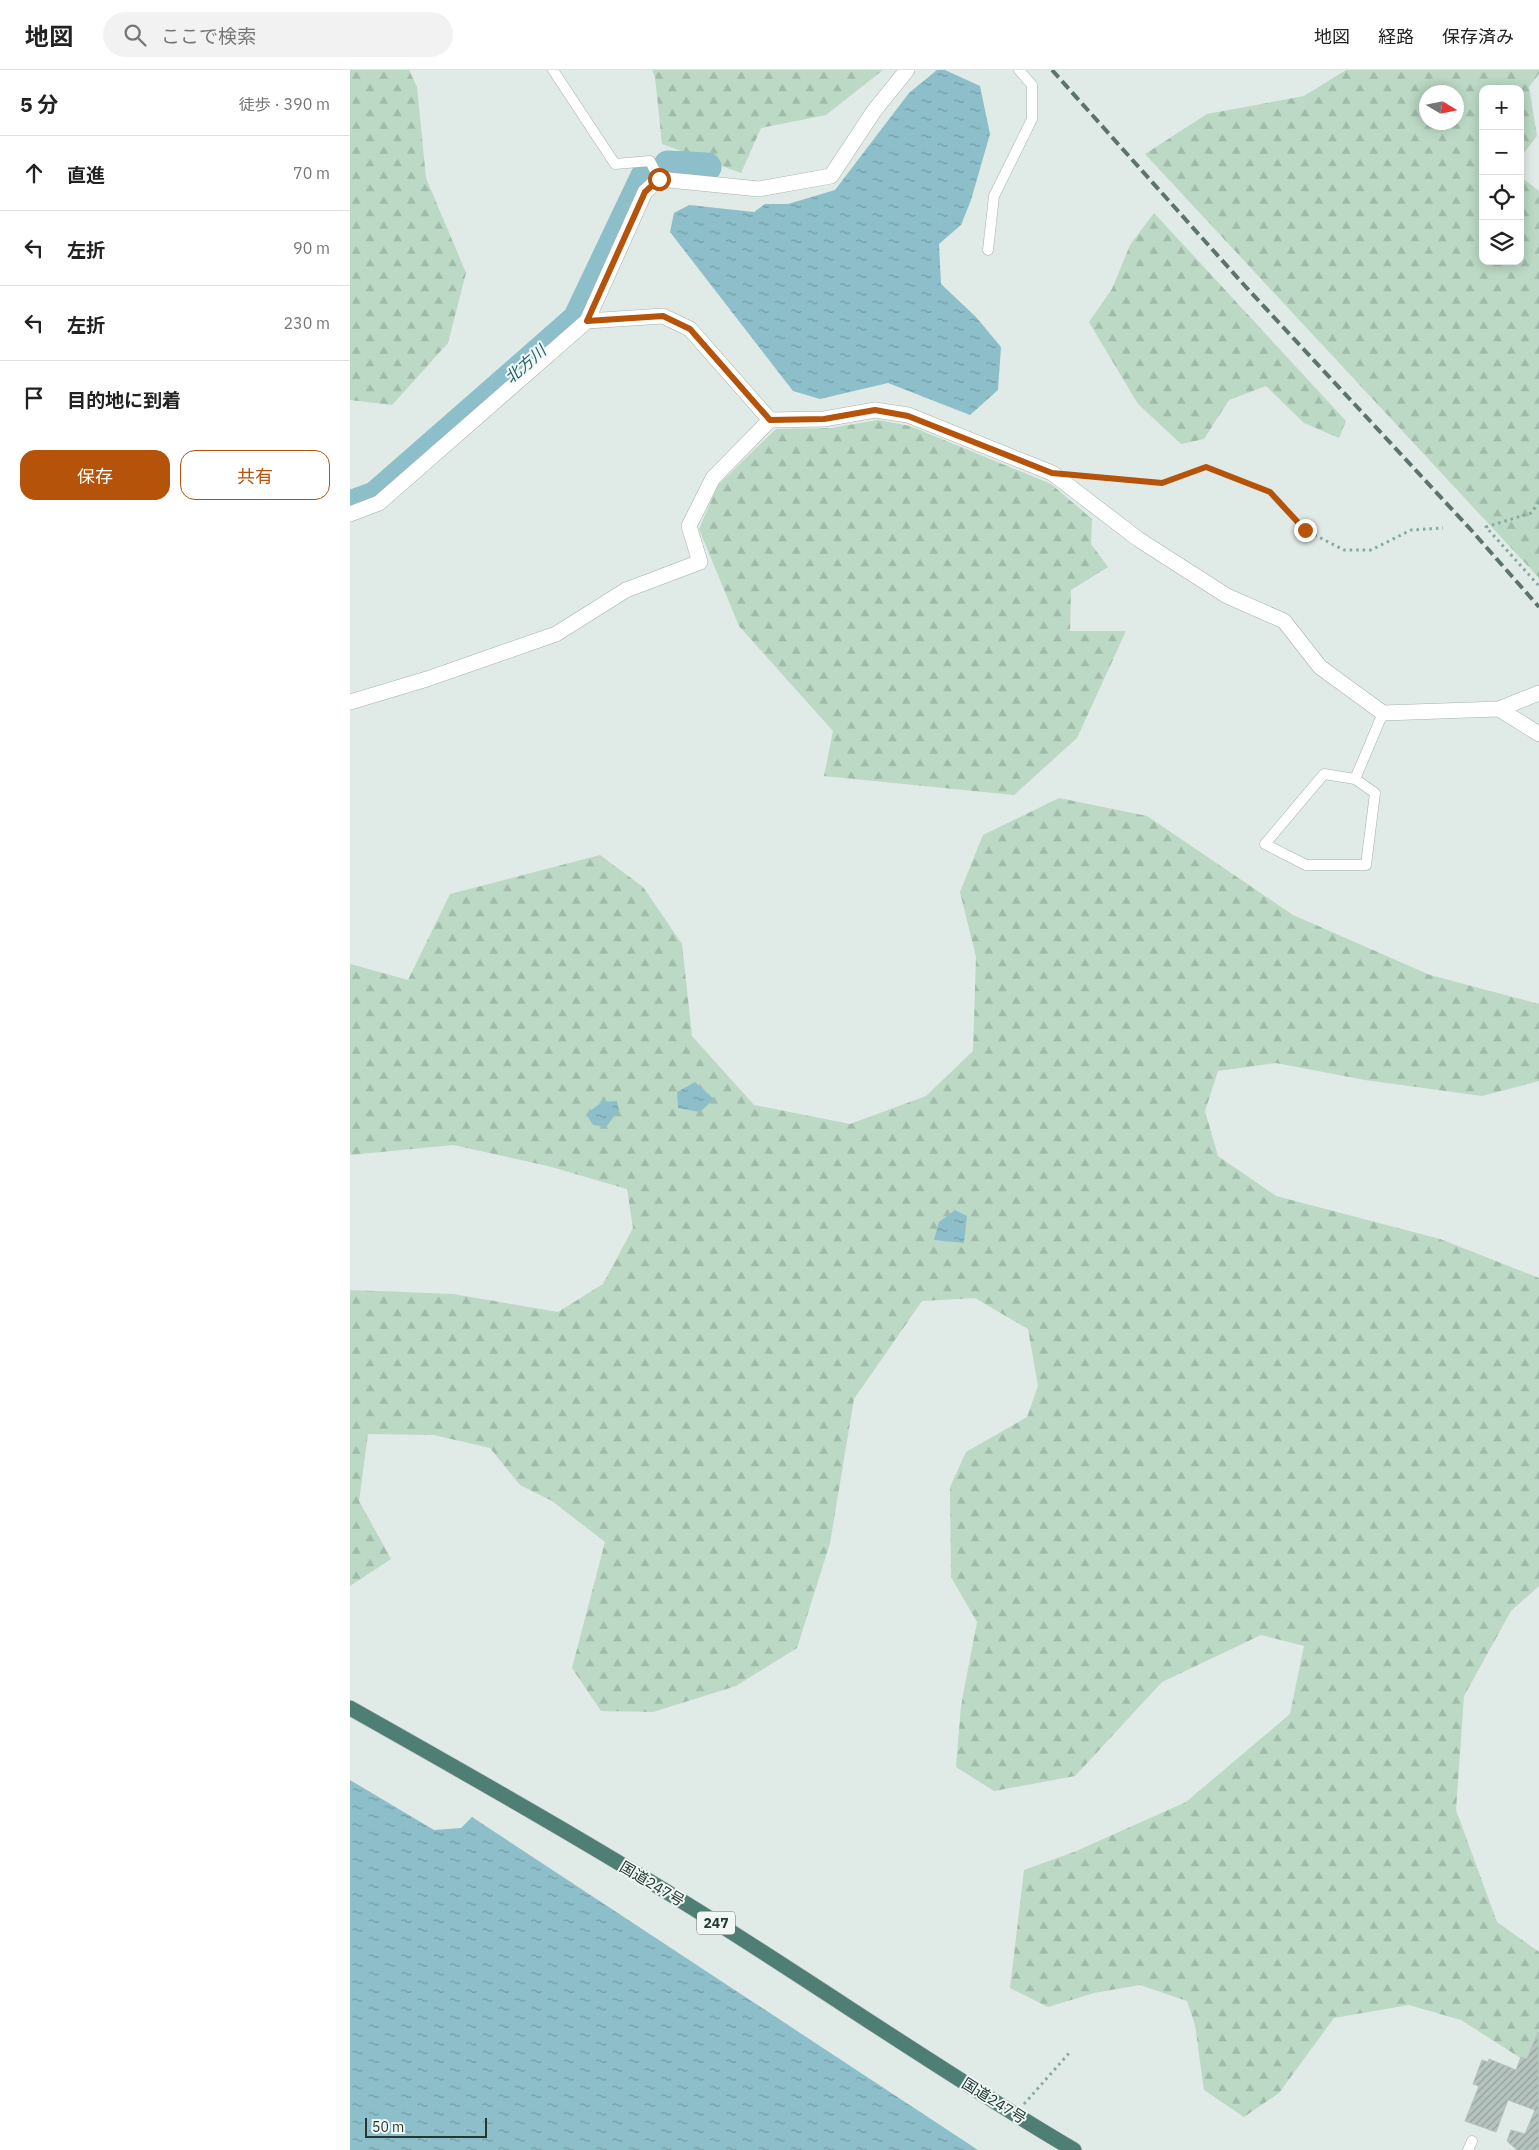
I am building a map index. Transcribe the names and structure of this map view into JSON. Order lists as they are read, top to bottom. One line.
{"streets":{"highway":["国道247号","247"]},"water":["北方川"],"scale_bar":"50 m","north":"right","page":{"header":"地図","search":"ここで検索","nav":["地図","経路","保存済み"],"heading":["5 分","徒歩 · 390 m"],"map_buttons":["+","−"],"list":[["直進","70 m"],["左折","90 m"],["左折","230 m"],"目的地に到着"],"buttons":["保存","共有"],"scale":"50 m"}}
